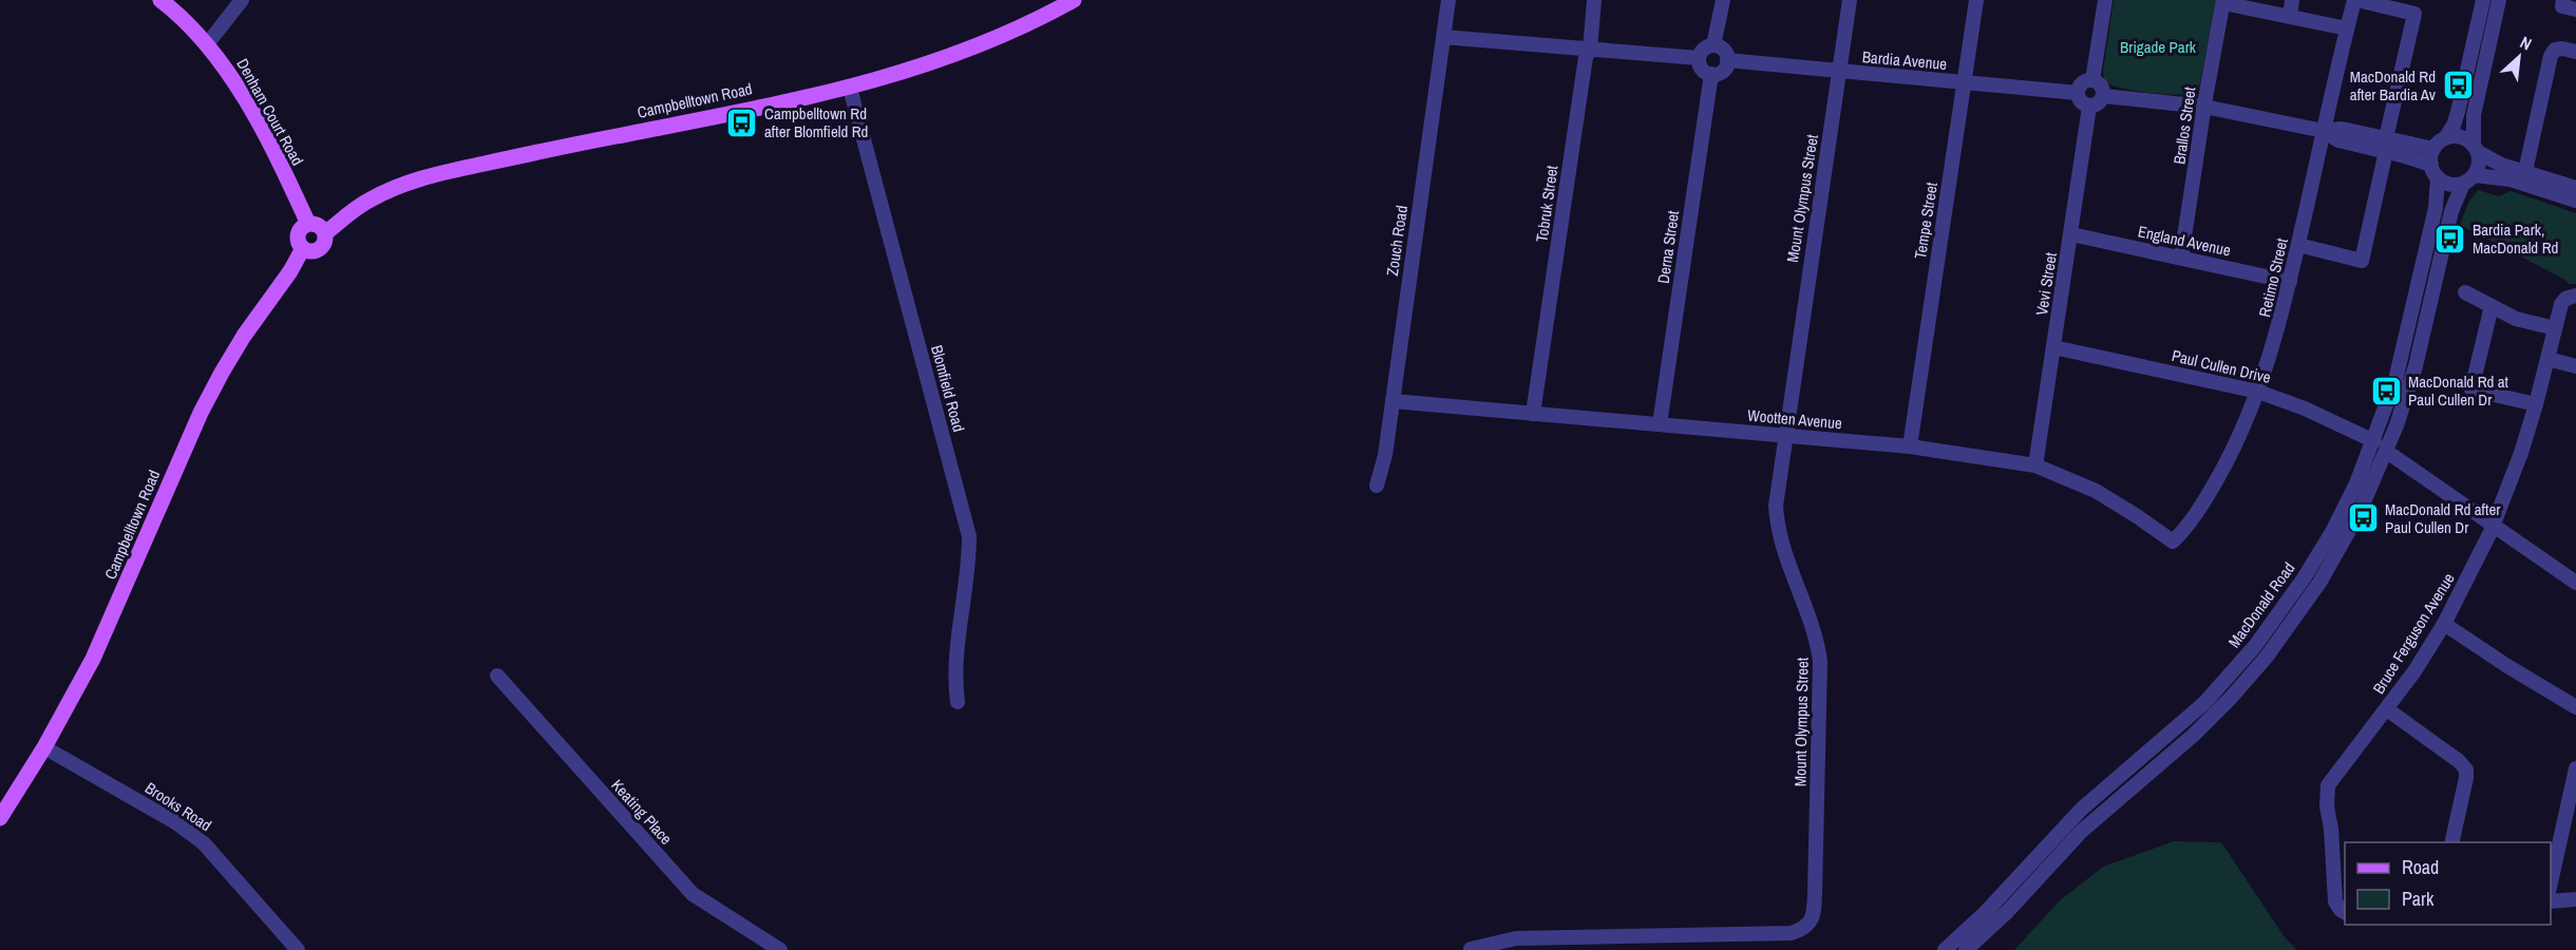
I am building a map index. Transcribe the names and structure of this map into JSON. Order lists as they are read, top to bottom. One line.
{"streets":{"main road":["Campbelltown Road","Denham Court Road"],"street":["Bardia Avenue","Brallos Street","Mount Olympus Street","Tobruk Street","Tempe Street","Zouch Road","England Avenue","Derna Street","Retimo Street","Vevi Street","Paul Cullen Drive","Blomfield Road","Wootten Avenue","MacDonald Road","Bruce Ferguson Avenue","Brooks Road","Keating Place"]},"crossings":[["Bardia Avenue","Mount Olympus Street"],["Bardia Avenue","Tempe Street"],["Bardia Avenue","Derna Street"],["Bardia Avenue","Vevi Street"],["Campbelltown Road","Denham Court Road"],["Campbelltown Road","Blomfield Road"],["Campbelltown Road","Brooks Road"],["Brallos Street","England Avenue"],["Mount Olympus Street","Wootten Avenue"],["Tobruk Street","Wootten Avenue"],["Tempe Street","Wootten Avenue"],["Zouch Road","Wootten Avenue"],["England Avenue","Retimo Street"],["England Avenue","Vevi Street"],["Derna Street","Wootten Avenue"],["Retimo Street","Paul Cullen Drive"],["Retimo Street","Wootten Avenue"],["Vevi Street","Paul Cullen Drive"],["Vevi Street","Wootten Avenue"],["Paul Cullen Drive","MacDonald Road"]],"parks":["Brigade Park"],"places":{"bus stop":["MacDonald Rd after Bardia Av","Campbelltown Rd after Blomfield Rd","Bardia Park, MacDonald Rd","MacDonald Rd at Paul Cullen Dr","MacDonald Rd after Paul Cullen Dr"]},"legend":["Road","Park"],"north":"top right"}
